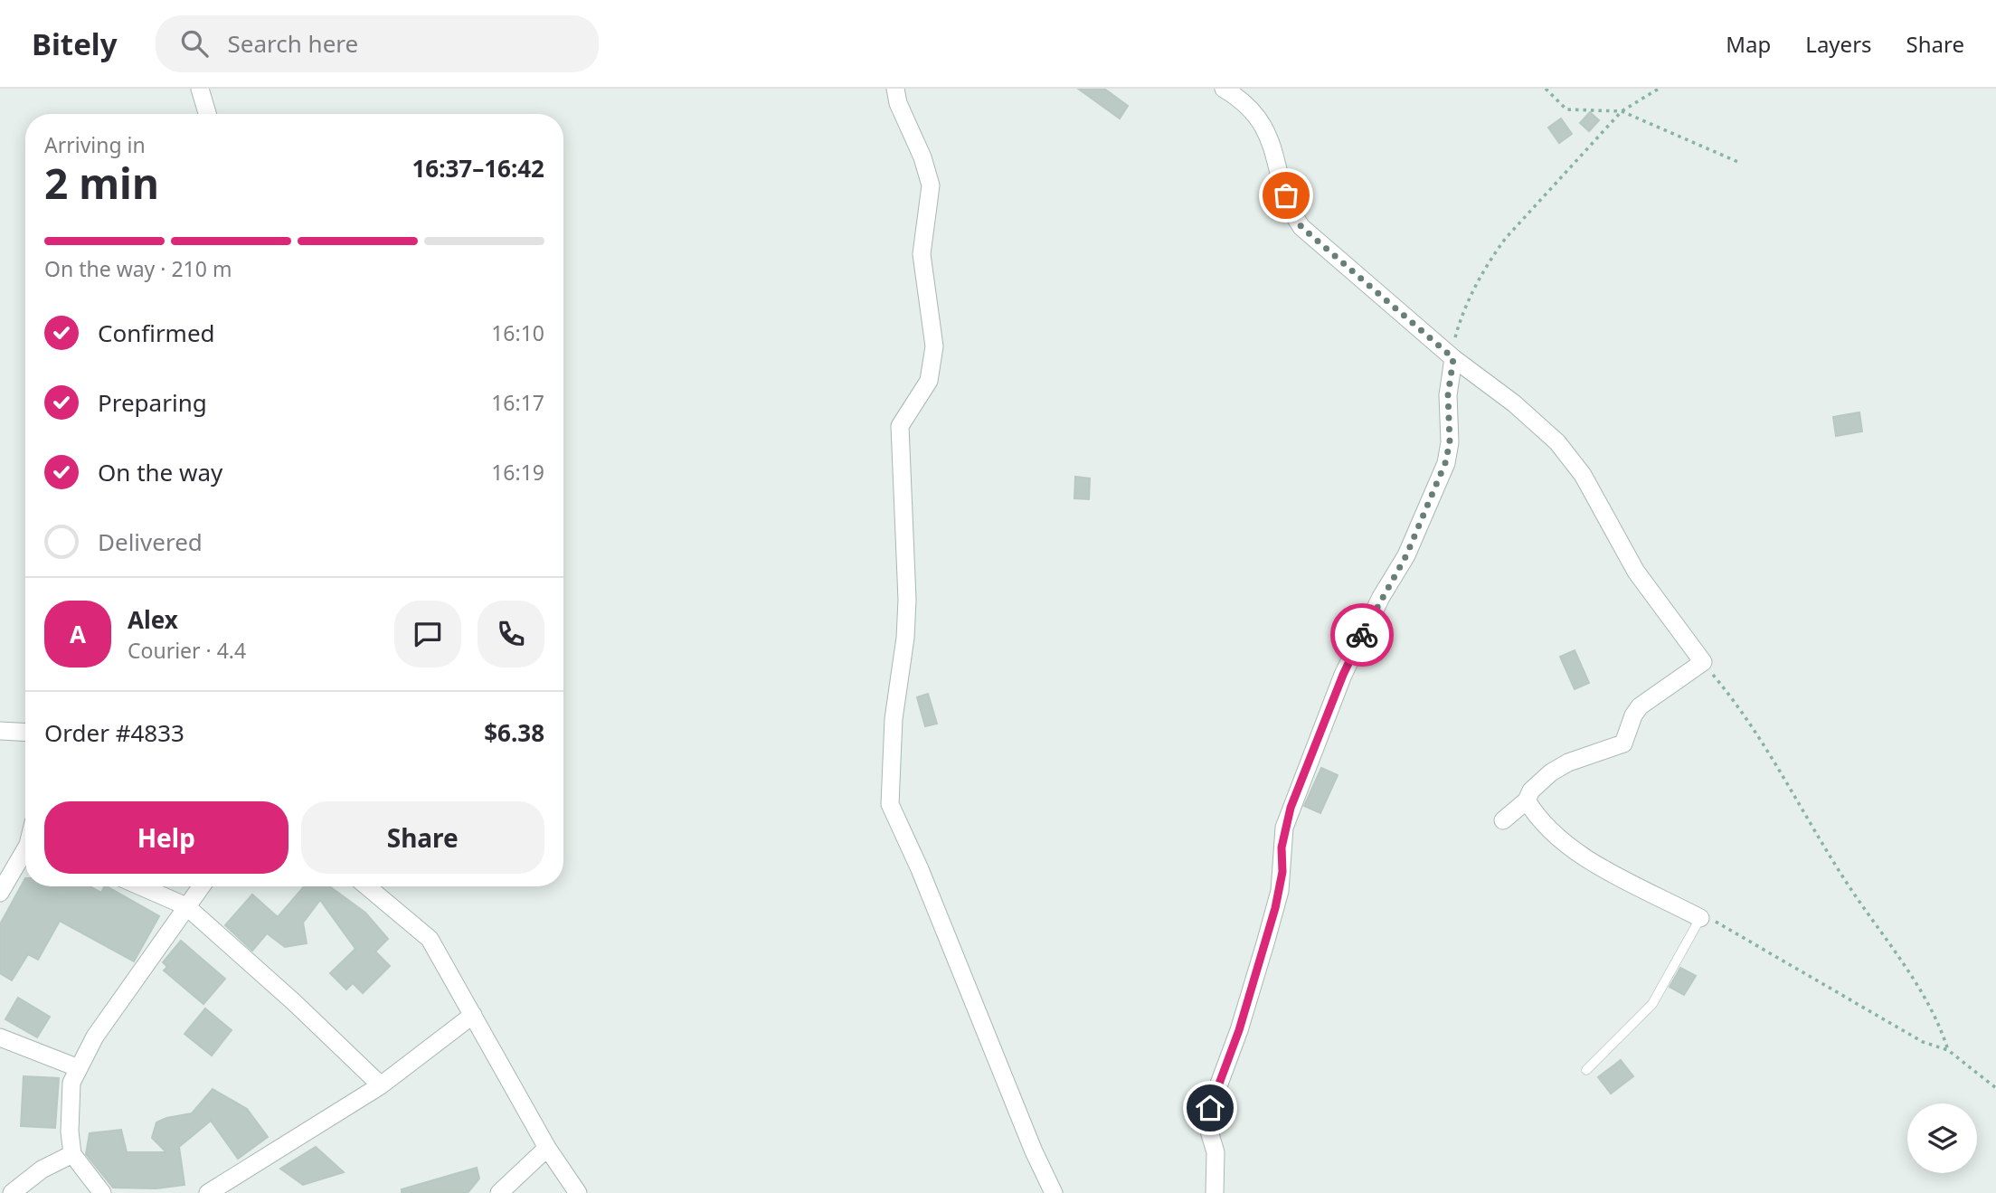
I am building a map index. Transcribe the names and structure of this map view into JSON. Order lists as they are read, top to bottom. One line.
{"page":{"header":"Bitely","search":"Search here","nav":["Map","Layers","Share"],"heading":["2 min","Arriving in","16:37–16:42"],"panel":["Alex","Courier · 4.4","Order #4833","$6.38"],"bar":"On the way · 210 m","list":[["Confirmed","16:10"],["Preparing","16:17"],["On the way","16:19"],"Delivered"],"round":"A","buttons":["Help","Share"]}}
